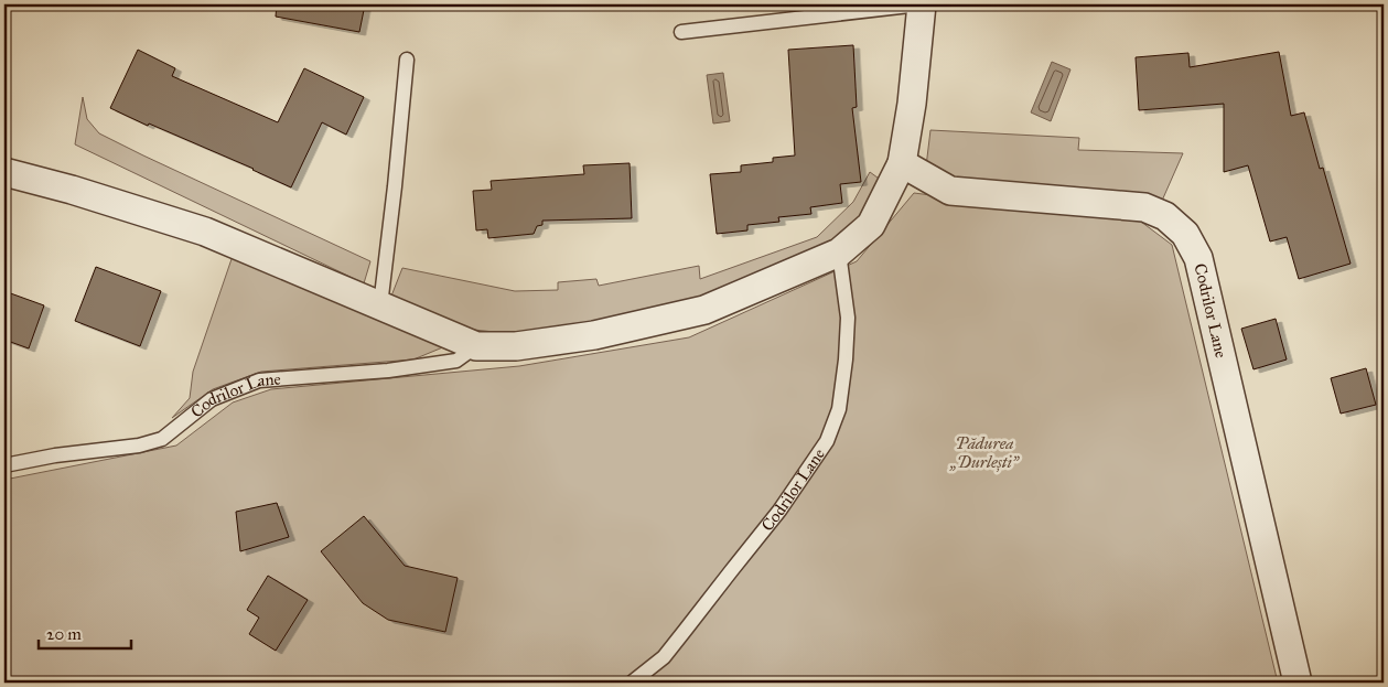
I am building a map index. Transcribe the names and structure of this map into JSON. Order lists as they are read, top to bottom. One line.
{"streets":{"street":["Codrilor Lane"]},"parks":["Pădurea „Durlești”"],"scale_bar":"20 m"}
